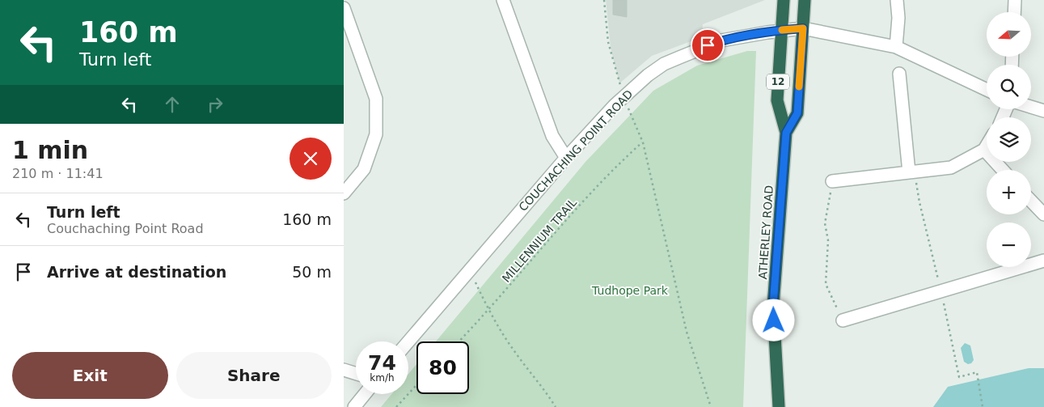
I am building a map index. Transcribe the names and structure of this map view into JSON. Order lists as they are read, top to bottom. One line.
{"streets":{"highway":["12","ATHERLEY ROAD"],"street":["COUCHACHING POINT ROAD"],"path":["MILLENNIUM TRAIL"]},"crossings":[["COUCHACHING POINT ROAD","ATHERLEY ROAD"]],"parks":["Tudhope Park"],"north":"left","page":{"turn":["160 m","Turn left"],"map_buttons":["+","−"],"heading":["1 min","210 m · 11:41"],"list":[{"name":"Turn left","note":"Couchaching Point Road","value":"160 m"},{"name":"Arrive at destination","value":"50 m"}],"speed":"74 km/h","limit":"80","buttons":["Exit","Share"]}}
